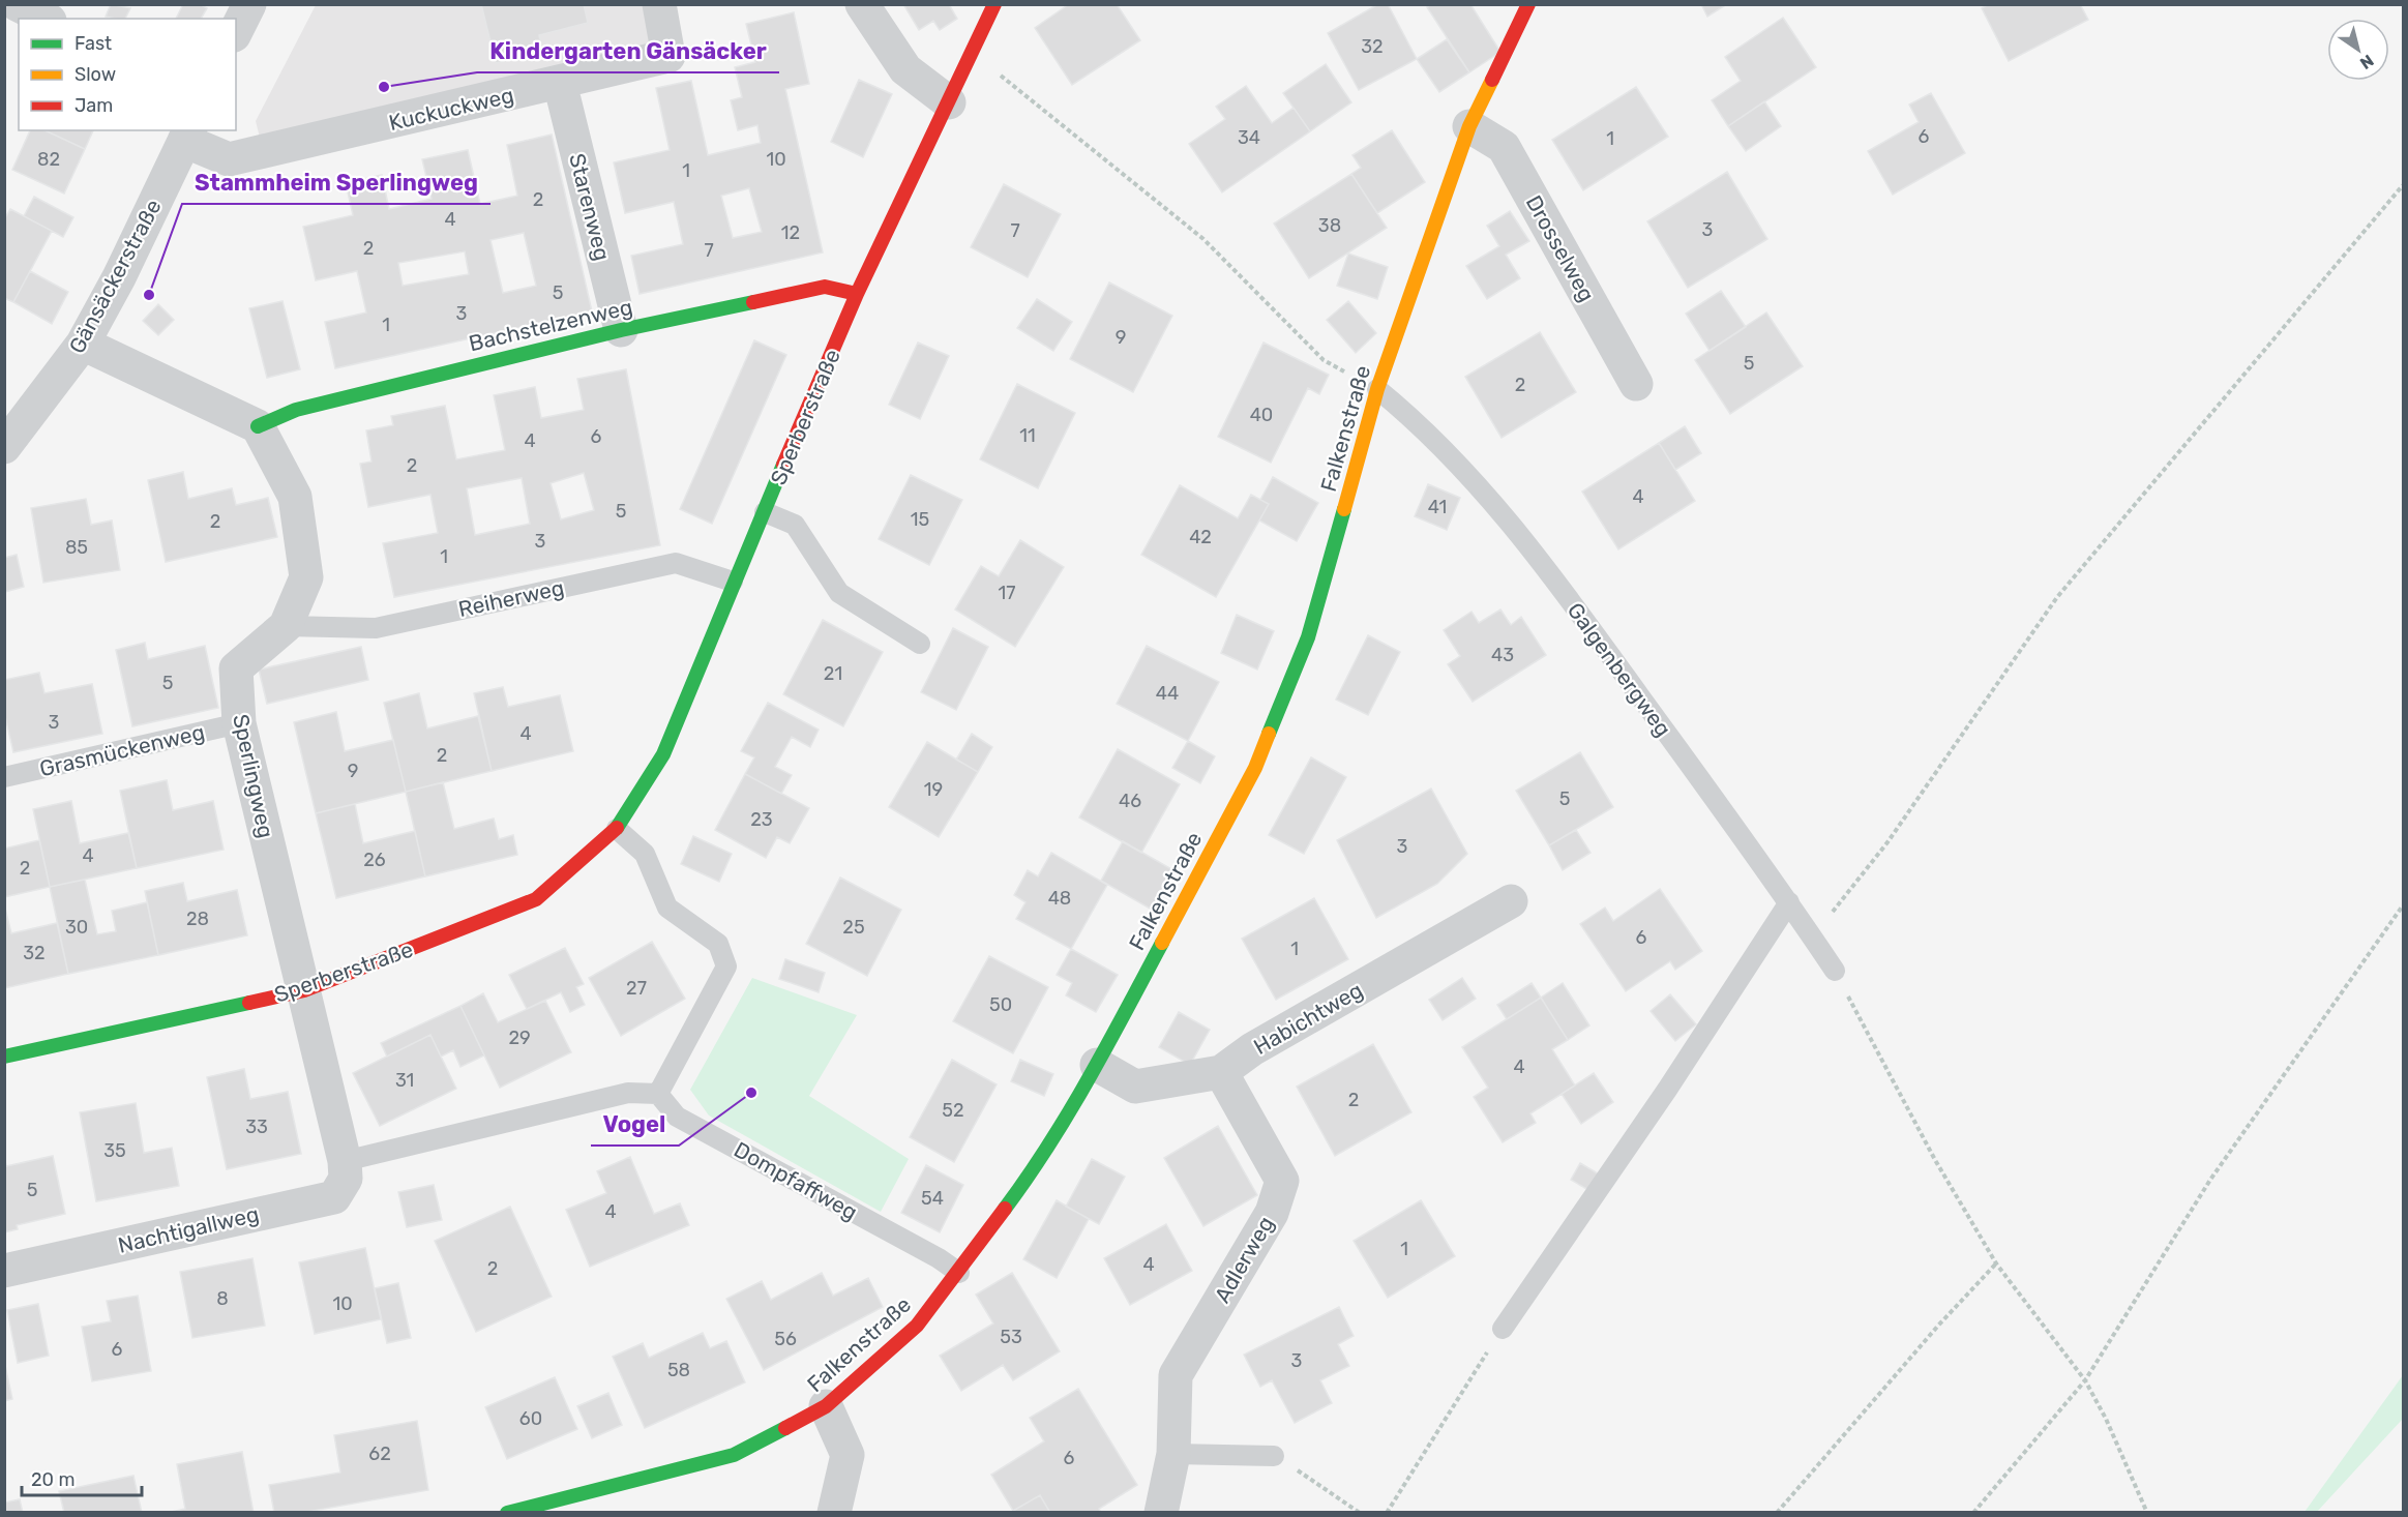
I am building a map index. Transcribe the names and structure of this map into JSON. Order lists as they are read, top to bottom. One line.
{"streets":{"street":["Kuckuckweg","Starenweg","Drosselweg","Gänsäckerstraße","Bachstelzenweg","Sperberstraße","Falkenstraße","Sperlingweg","Habichtweg","Nachtigallweg","Adlerweg"],"lane":["Reiherweg","Galgenbergweg","Grasmückenweg","Dompfaffweg"]},"crossings":[["Kuckuckweg","Starenweg"],["Kuckuckweg","Gänsäckerstraße"],["Starenweg","Bachstelzenweg"],["Drosselweg","Falkenstraße"],["Bachstelzenweg","Sperberstraße"],["Bachstelzenweg","Sperlingweg"],["Sperberstraße","Reiherweg"],["Sperberstraße","Sperlingweg"],["Falkenstraße","Galgenbergweg"],["Falkenstraße","Habichtweg"],["Falkenstraße","Dompfaffweg"],["Reiherweg","Sperlingweg"],["Grasmückenweg","Sperlingweg"],["Sperlingweg","Nachtigallweg"],["Habichtweg","Adlerweg"]],"places":["Kindergarten Gänsäcker","Stammheim Sperlingweg","Vogel"],"house_numbers":["32","6","34","1","82","10","1","2","4","38","3","7","12","2","7","5","3","1","9","5","2","40","11","6","4","2","4","41","5","15","2","42","3","85","1","17","43","21","5","44","3","4","2","9","19","5","46","23","3","4","26","2","48","28","30","25","6","1","32","27","50","29","4","31","2","52","33","35","5","54","4","1","4","2","8","10","53","56","6","3","58","60","62","6"],"legend":["Fast","Slow","Jam"],"scale_bar":"20 m","north":"bottom right"}
